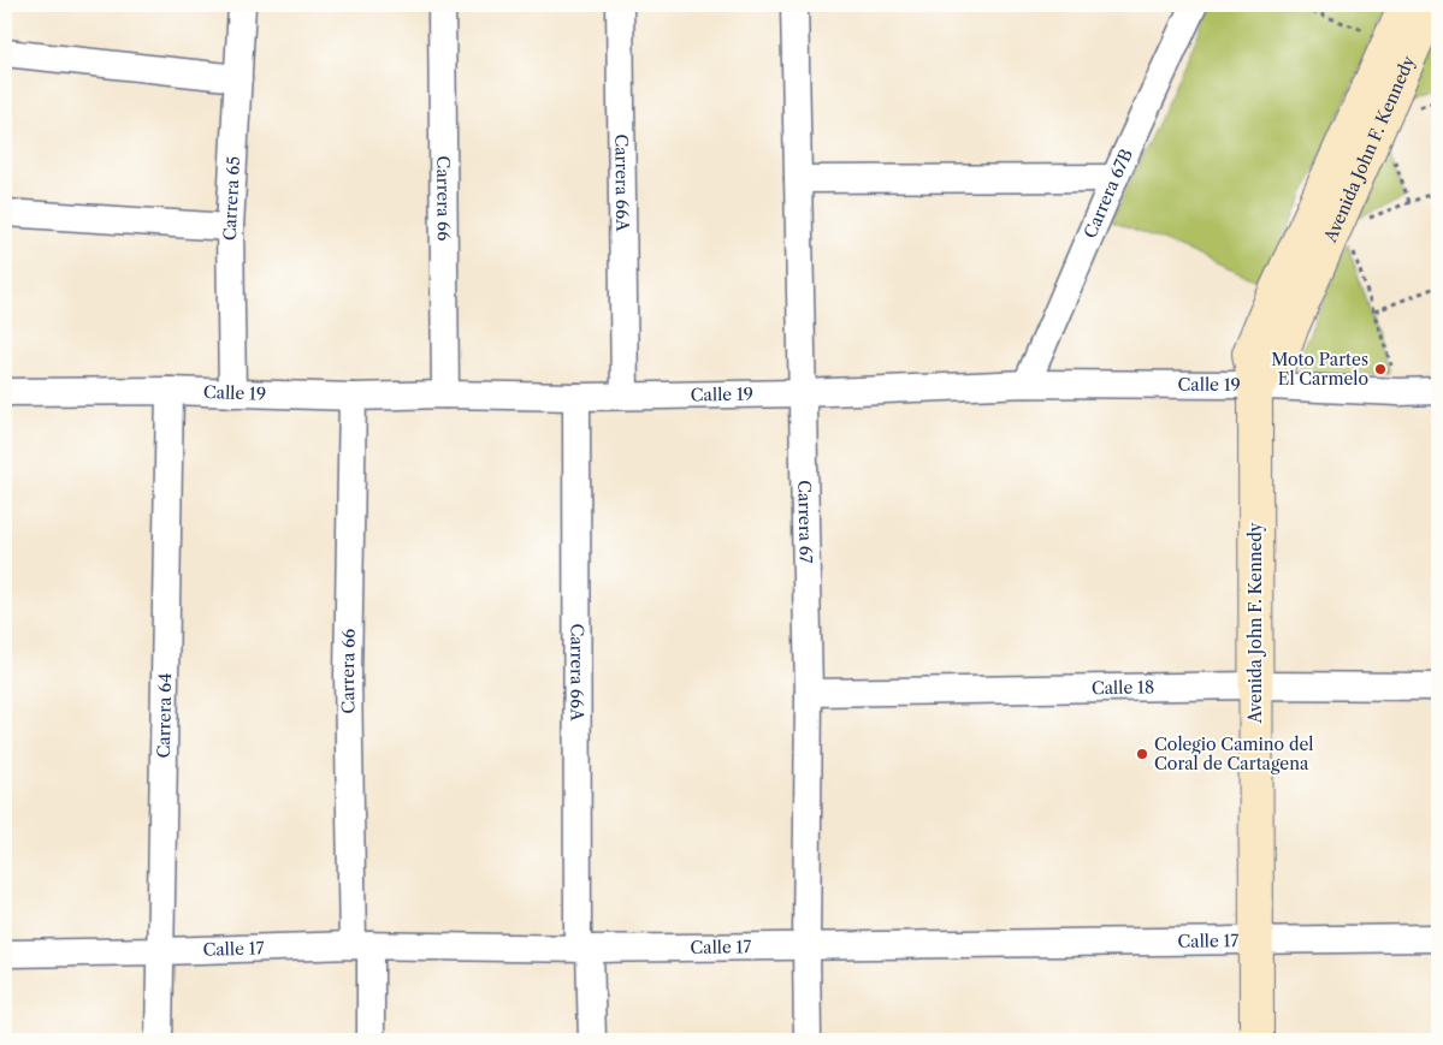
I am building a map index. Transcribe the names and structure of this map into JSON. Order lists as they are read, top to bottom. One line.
{"streets":{"street":["Avenida John F. Kennedy","Carrera 66A","Carrera 67B","Carrera 65","Carrera 66","Calle 19","Carrera 67","Calle 18","Carrera 64","Calle 17"]},"crossings":[["Avenida John F. Kennedy","Calle 19"],["Avenida John F. Kennedy","Calle 18"],["Avenida John F. Kennedy","Calle 17"],["Carrera 66A","Calle 19"],["Carrera 66A","Calle 17"],["Carrera 67B","Calle 19"],["Carrera 65","Calle 19"],["Carrera 66","Calle 19"],["Carrera 66","Calle 17"],["Calle 19","Carrera 67"],["Calle 19","Carrera 64"],["Carrera 67","Calle 18"],["Carrera 67","Calle 17"],["Carrera 64","Calle 17"]],"places":["Moto Partes El Carmelo","Colegio Camino del Coral de Cartagena"]}
